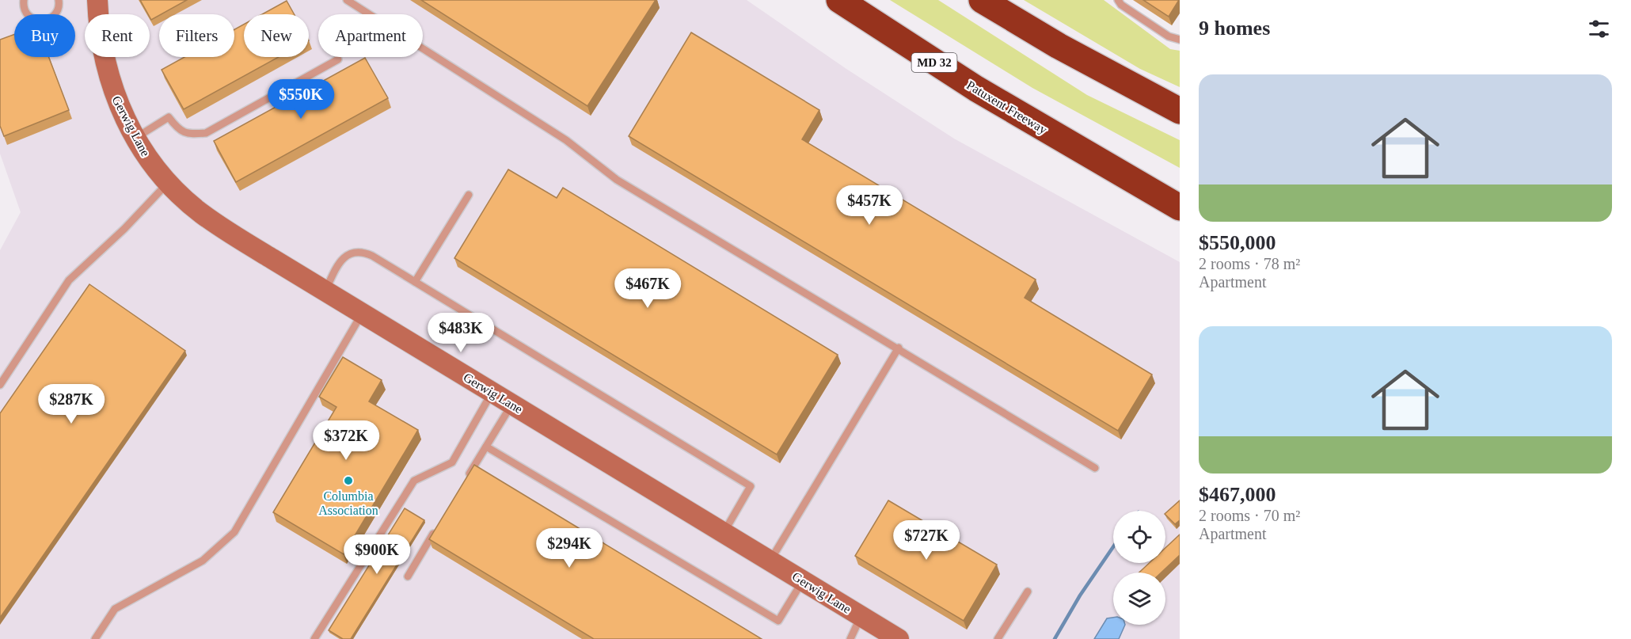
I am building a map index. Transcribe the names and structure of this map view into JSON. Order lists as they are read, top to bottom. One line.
{"streets":{"highway":["MD 32","Patuxent Freeway"],"street":["Gerwig Lane"]},"places":["Columbia Association"],"page":{"heading":"9 homes","chip":["Buy","Rent","Filters","New","Apartment"],"list":[{"name":"$550,000","note":"2 rooms · 78 m² · Apartment"},{"name":"$467,000","note":"2 rooms · 70 m² · Apartment"}],"price":["$550K","$457K","$467K","$483K","$287K","$372K","$727K","$294K","$900K"]}}
